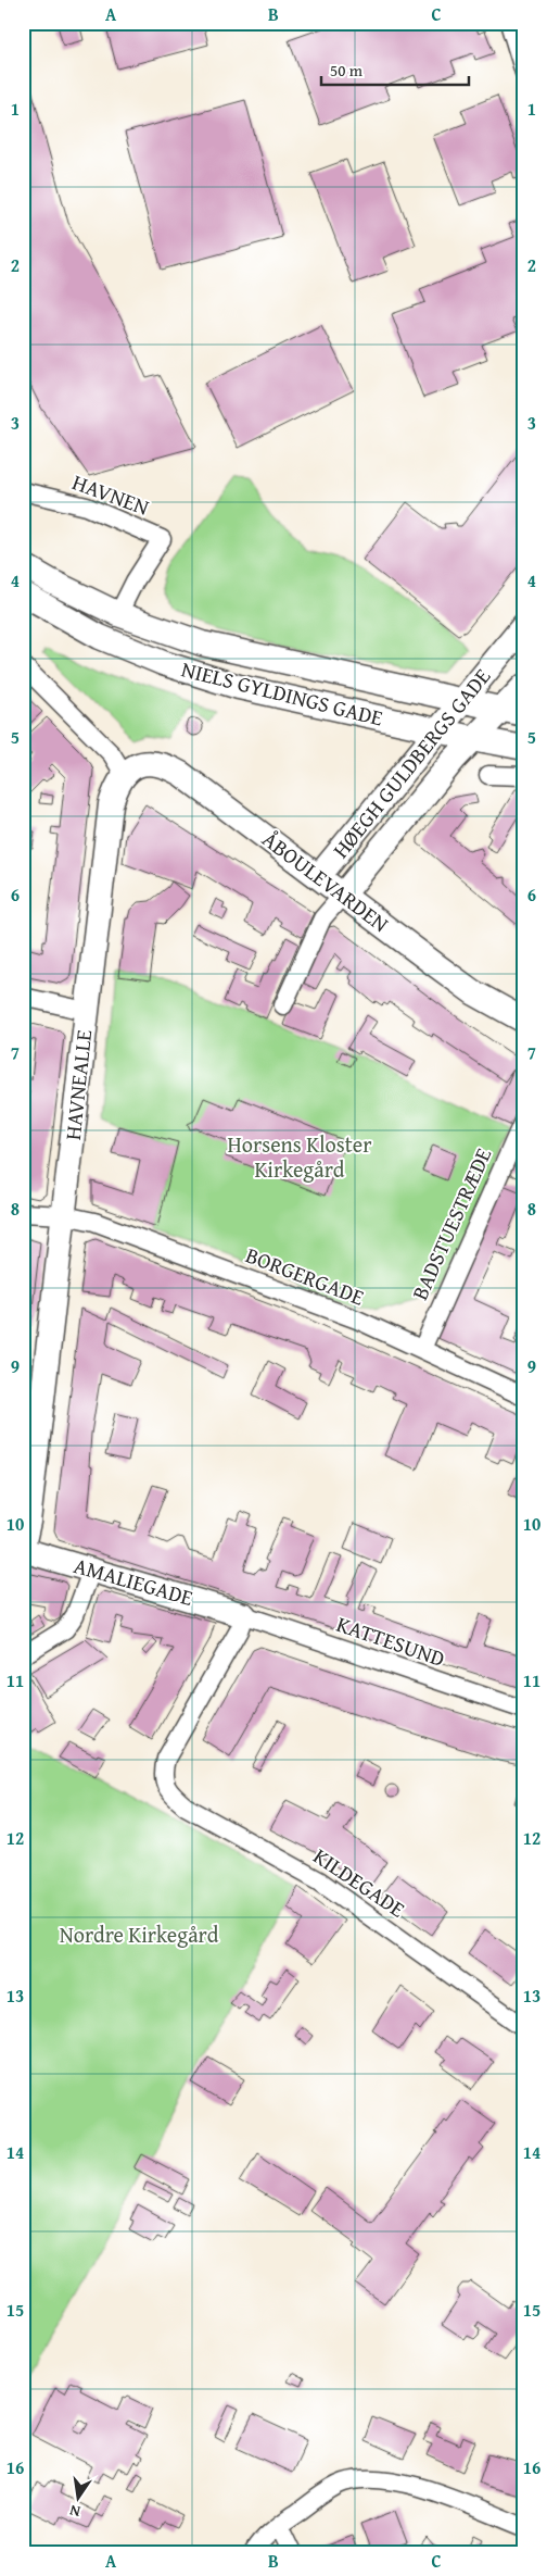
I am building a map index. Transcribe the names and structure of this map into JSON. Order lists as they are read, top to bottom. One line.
{"streets":{"street":["HAVNEN","NIELS GYLDINGS GADE","HØEGH GULDBERGS GADE","ÅBOULEVARDEN","HAVNEALLE","BADSTUESTRÆDE","BORGERGADE","AMALIEGADE","KATTESUND","KILDEGADE"]},"crossings":[["HAVNEN","NIELS GYLDINGS GADE"],["NIELS GYLDINGS GADE","HØEGH GULDBERGS GADE"],["HØEGH GULDBERGS GADE","ÅBOULEVARDEN"],["ÅBOULEVARDEN","HAVNEALLE"],["HAVNEALLE","BORGERGADE"],["BADSTUESTRÆDE","BORGERGADE"],["AMALIEGADE","KATTESUND"],["AMALIEGADE","KILDEGADE"],["KATTESUND","KILDEGADE"]],"parks":["Horsens Kloster Kirkegård","Nordre Kirkegård"],"scale_bar":"50 m","north":"bottom","grid":{"columns":["A","B","C"],"rows":["1","2","3","4","5","6","7","8","9","10","11","12","13","14","15","16"]}}
